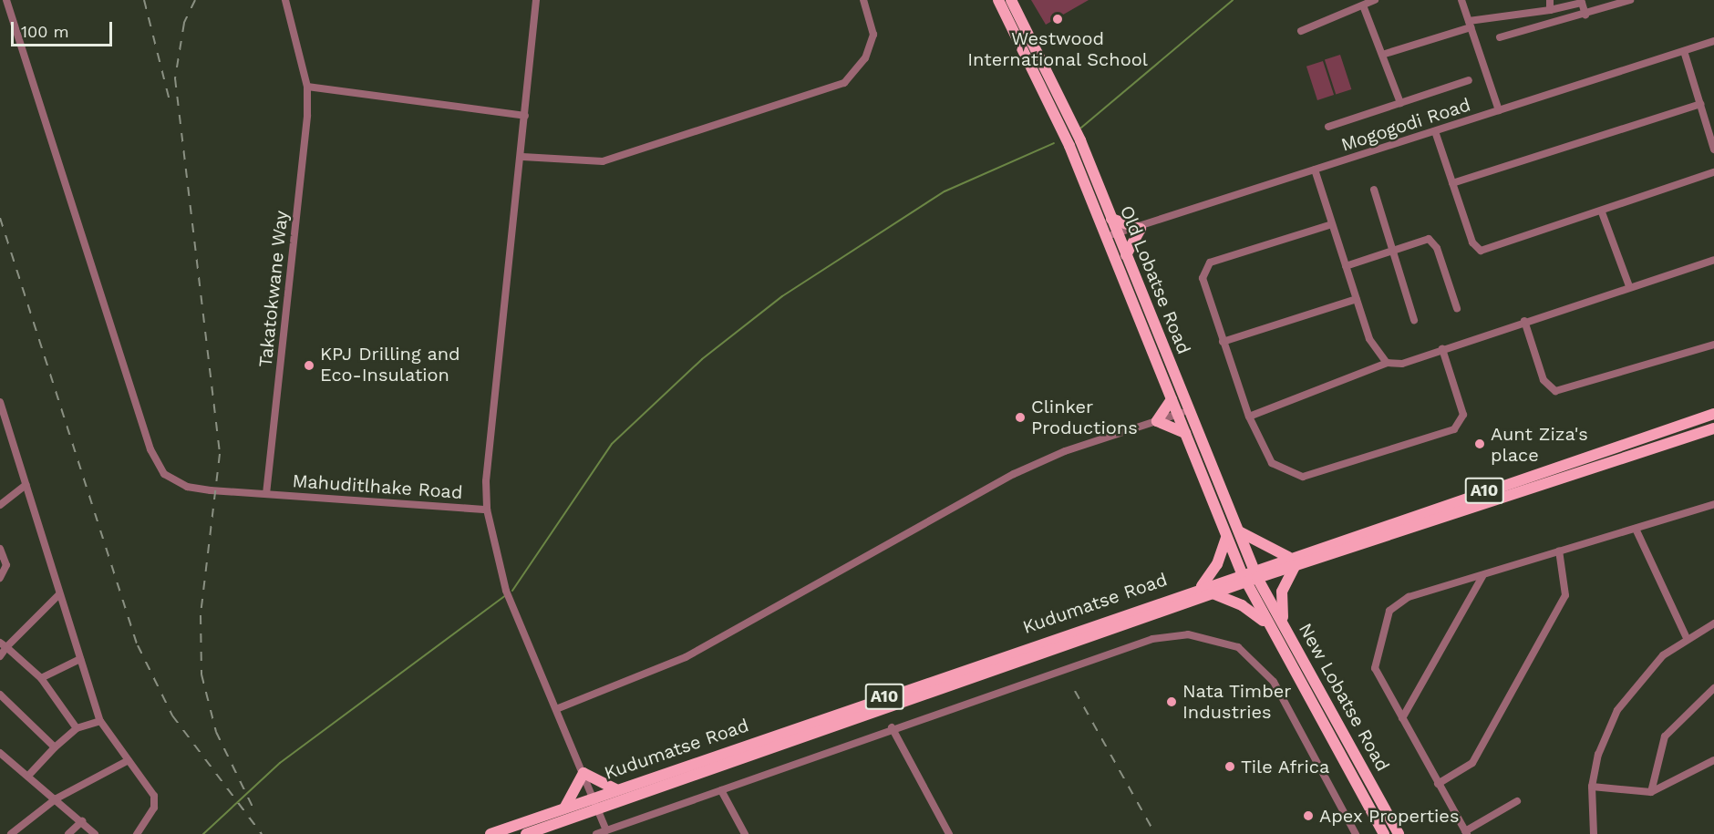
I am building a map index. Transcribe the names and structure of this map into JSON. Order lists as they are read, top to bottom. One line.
{"streets":{"main road":["Old Lobatse Road","A10","Kudumatse Road","New Lobatse Road"],"street":["Mogogodi Road","Takatokwane Way","Mahuditlhake Road"]},"crossings":[["Mogogodi Road","Old Lobatse Road"],["Old Lobatse Road","Kudumatse Road"],["Old Lobatse Road","New Lobatse Road"],["Takatokwane Way","Mahuditlhake Road"],["Kudumatse Road","New Lobatse Road"]],"places":["Westwood International School","KPJ Drilling and Eco-Insulation","Clinker Productions","Aunt Ziza's place","Nata Timber Industries","Tile Africa","Apex Properties"],"scale_bar":"100 m"}
